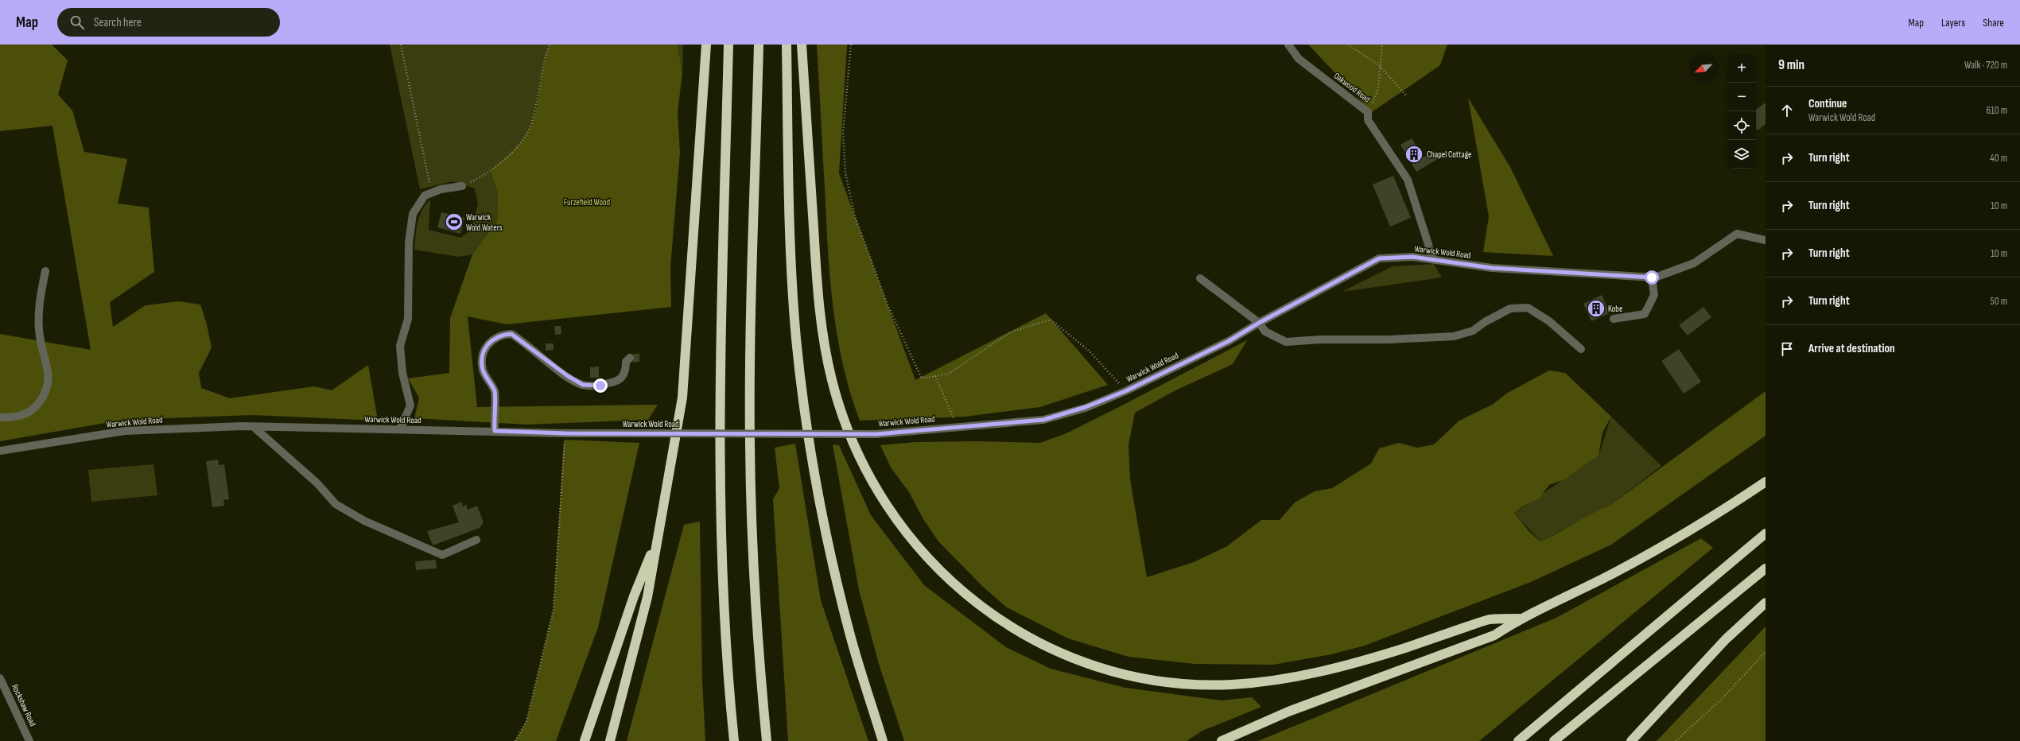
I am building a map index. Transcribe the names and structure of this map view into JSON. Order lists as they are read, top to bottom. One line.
{"streets":{"street":["Oakwood Road","Warwick Wold Road","Rockshaw Road"]},"crossings":[["Oakwood Road","Warwick Wold Road"]],"parks":["Furzefield Wood"],"places":{"building":["Chapel Cottage","Kobe"],"sports":["Warwick Wold Waters"]},"north":"bottom left","page":{"header":"Map","search":"Search here","nav":["Map","Layers","Share"],"heading":["9 min","Walk · 720 m"],"map_buttons":["+","−"],"list":[["Continue","Warwick Wold Road","610 m"],["Turn right","40 m"],["Turn right","10 m"],["Turn right","10 m"],["Turn right","50 m"],"Arrive at destination"]}}
